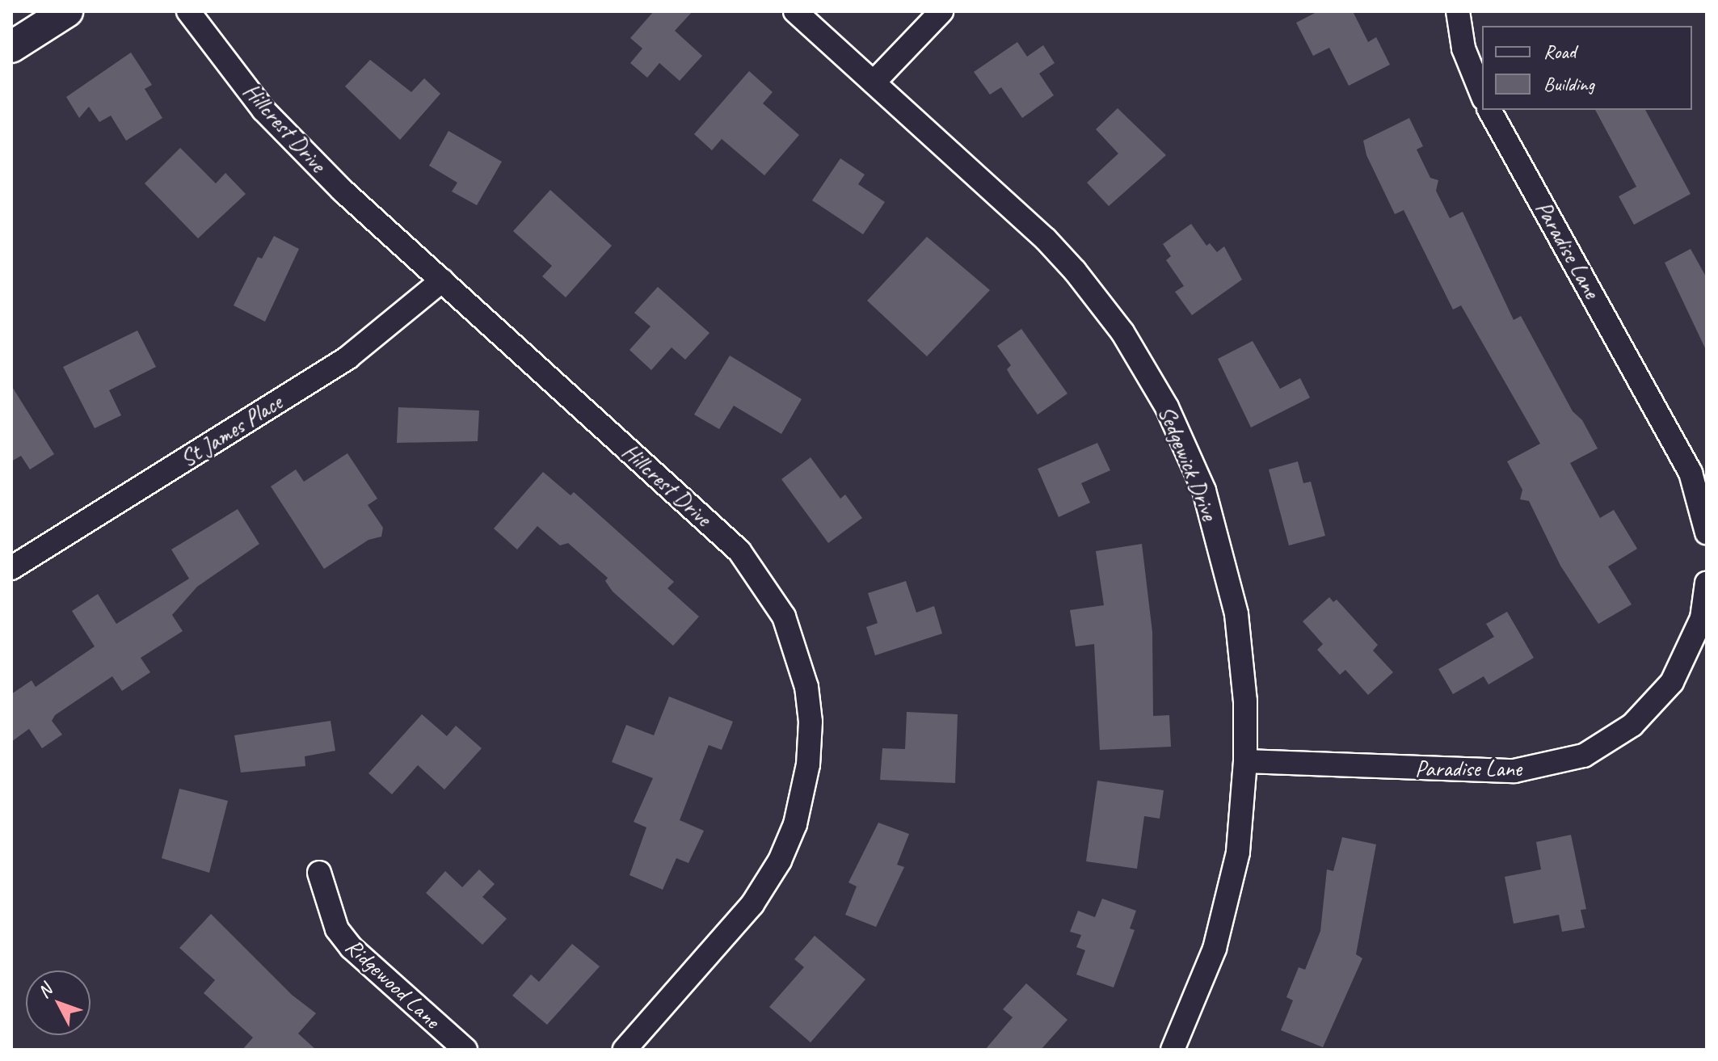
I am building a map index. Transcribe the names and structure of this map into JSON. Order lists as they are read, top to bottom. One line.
{"streets":{"street":["Hillcrest Drive","Paradise Lane","St James Place","Sedgewick Drive","Ridgewood Lane"]},"crossings":[["Hillcrest Drive","St James Place"],["Paradise Lane","Sedgewick Drive"]],"legend":["Road","Building"],"north":"top left"}
